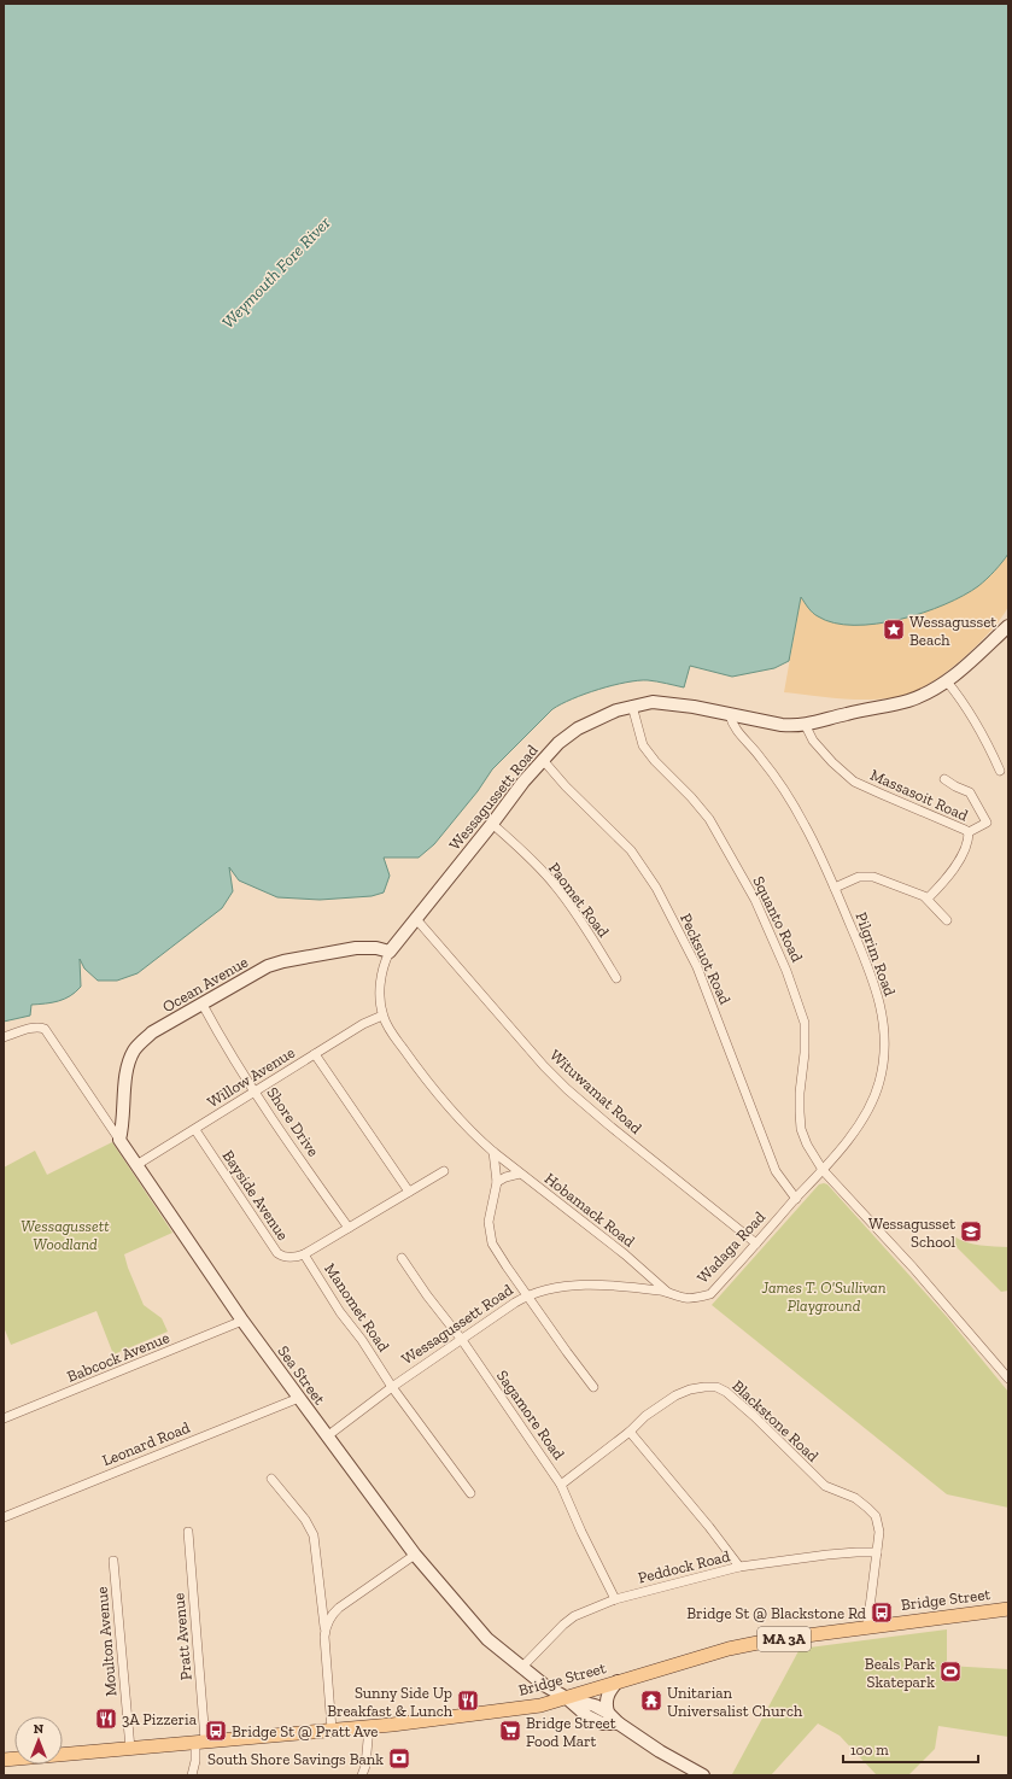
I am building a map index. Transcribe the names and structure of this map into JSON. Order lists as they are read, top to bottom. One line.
{"streets":{"main road":["Bridge Street","MA 3A"],"street":["Massasoit Road","Wessagussett Road","Paomet Road","Squanto Road","Pilgrim Road","Pecksuot Road","Ocean Avenue","Willow Avenue","Wituwamat Road","Shore Drive","Bayside Avenue","Hobamack Road","Wadaga Road","Manomet Road","Babcock Avenue","Sea Street","Sagamore Road","Blackstone Road","Leonard Road","Peddock Road","Pratt Avenue","Moulton Avenue"]},"crossings":[["Massasoit Road","Wessagussett Road"],["Wessagussett Road","Paomet Road"],["Wessagussett Road","Squanto Road"],["Wessagussett Road","Pilgrim Road"],["Wessagussett Road","Pecksuot Road"],["Wessagussett Road","Ocean Avenue"],["Wessagussett Road","Willow Avenue"],["Wessagussett Road","Wituwamat Road"],["Wessagussett Road","Hobamack Road"],["Wessagussett Road","Wadaga Road"],["Wessagussett Road","Manomet Road"],["Wessagussett Road","Sea Street"],["Wessagussett Road","Sagamore Road"],["Squanto Road","Pilgrim Road"],["Squanto Road","Wadaga Road"],["Pilgrim Road","Wadaga Road"],["Pecksuot Road","Wadaga Road"],["Ocean Avenue","Shore Drive"],["Ocean Avenue","Sea Street"],["Willow Avenue","Shore Drive"],["Willow Avenue","Bayside Avenue"],["Willow Avenue","Sea Street"],["Wituwamat Road","Wadaga Road"],["Bayside Avenue","Manomet Road"],["Hobamack Road","Wadaga Road"],["Babcock Avenue","Sea Street"],["Sea Street","Leonard Road"],["Sea Street","Peddock Road"],["Sea Street","Bridge Street"],["Sagamore Road","Blackstone Road"],["Sagamore Road","Peddock Road"],["Blackstone Road","Peddock Road"],["Blackstone Road","Bridge Street"],["Bridge Street","Pratt Avenue"],["Bridge Street","Moulton Avenue"]],"water":["Weymouth Fore River"],"parks":["Wessagussett Woodland","James T. O'Sullivan Playground"],"places":{"place":["Wessagusset Beach"],"school or university":["Wessagusset School"],"bus stop":["Bridge St @ Blackstone Rd","Bridge St @ Pratt Ave"],"sports":["Beals Park Skatepark"],"restaurant":["Sunny Side Up Breakfast & Lunch","3A Pizzeria"],"temple":["Unitarian Universalist Church"],"supermarket":["Bridge Street Food Mart"],"bank":["South Shore Savings Bank"]},"scale_bar":"100 m","north":"top"}
